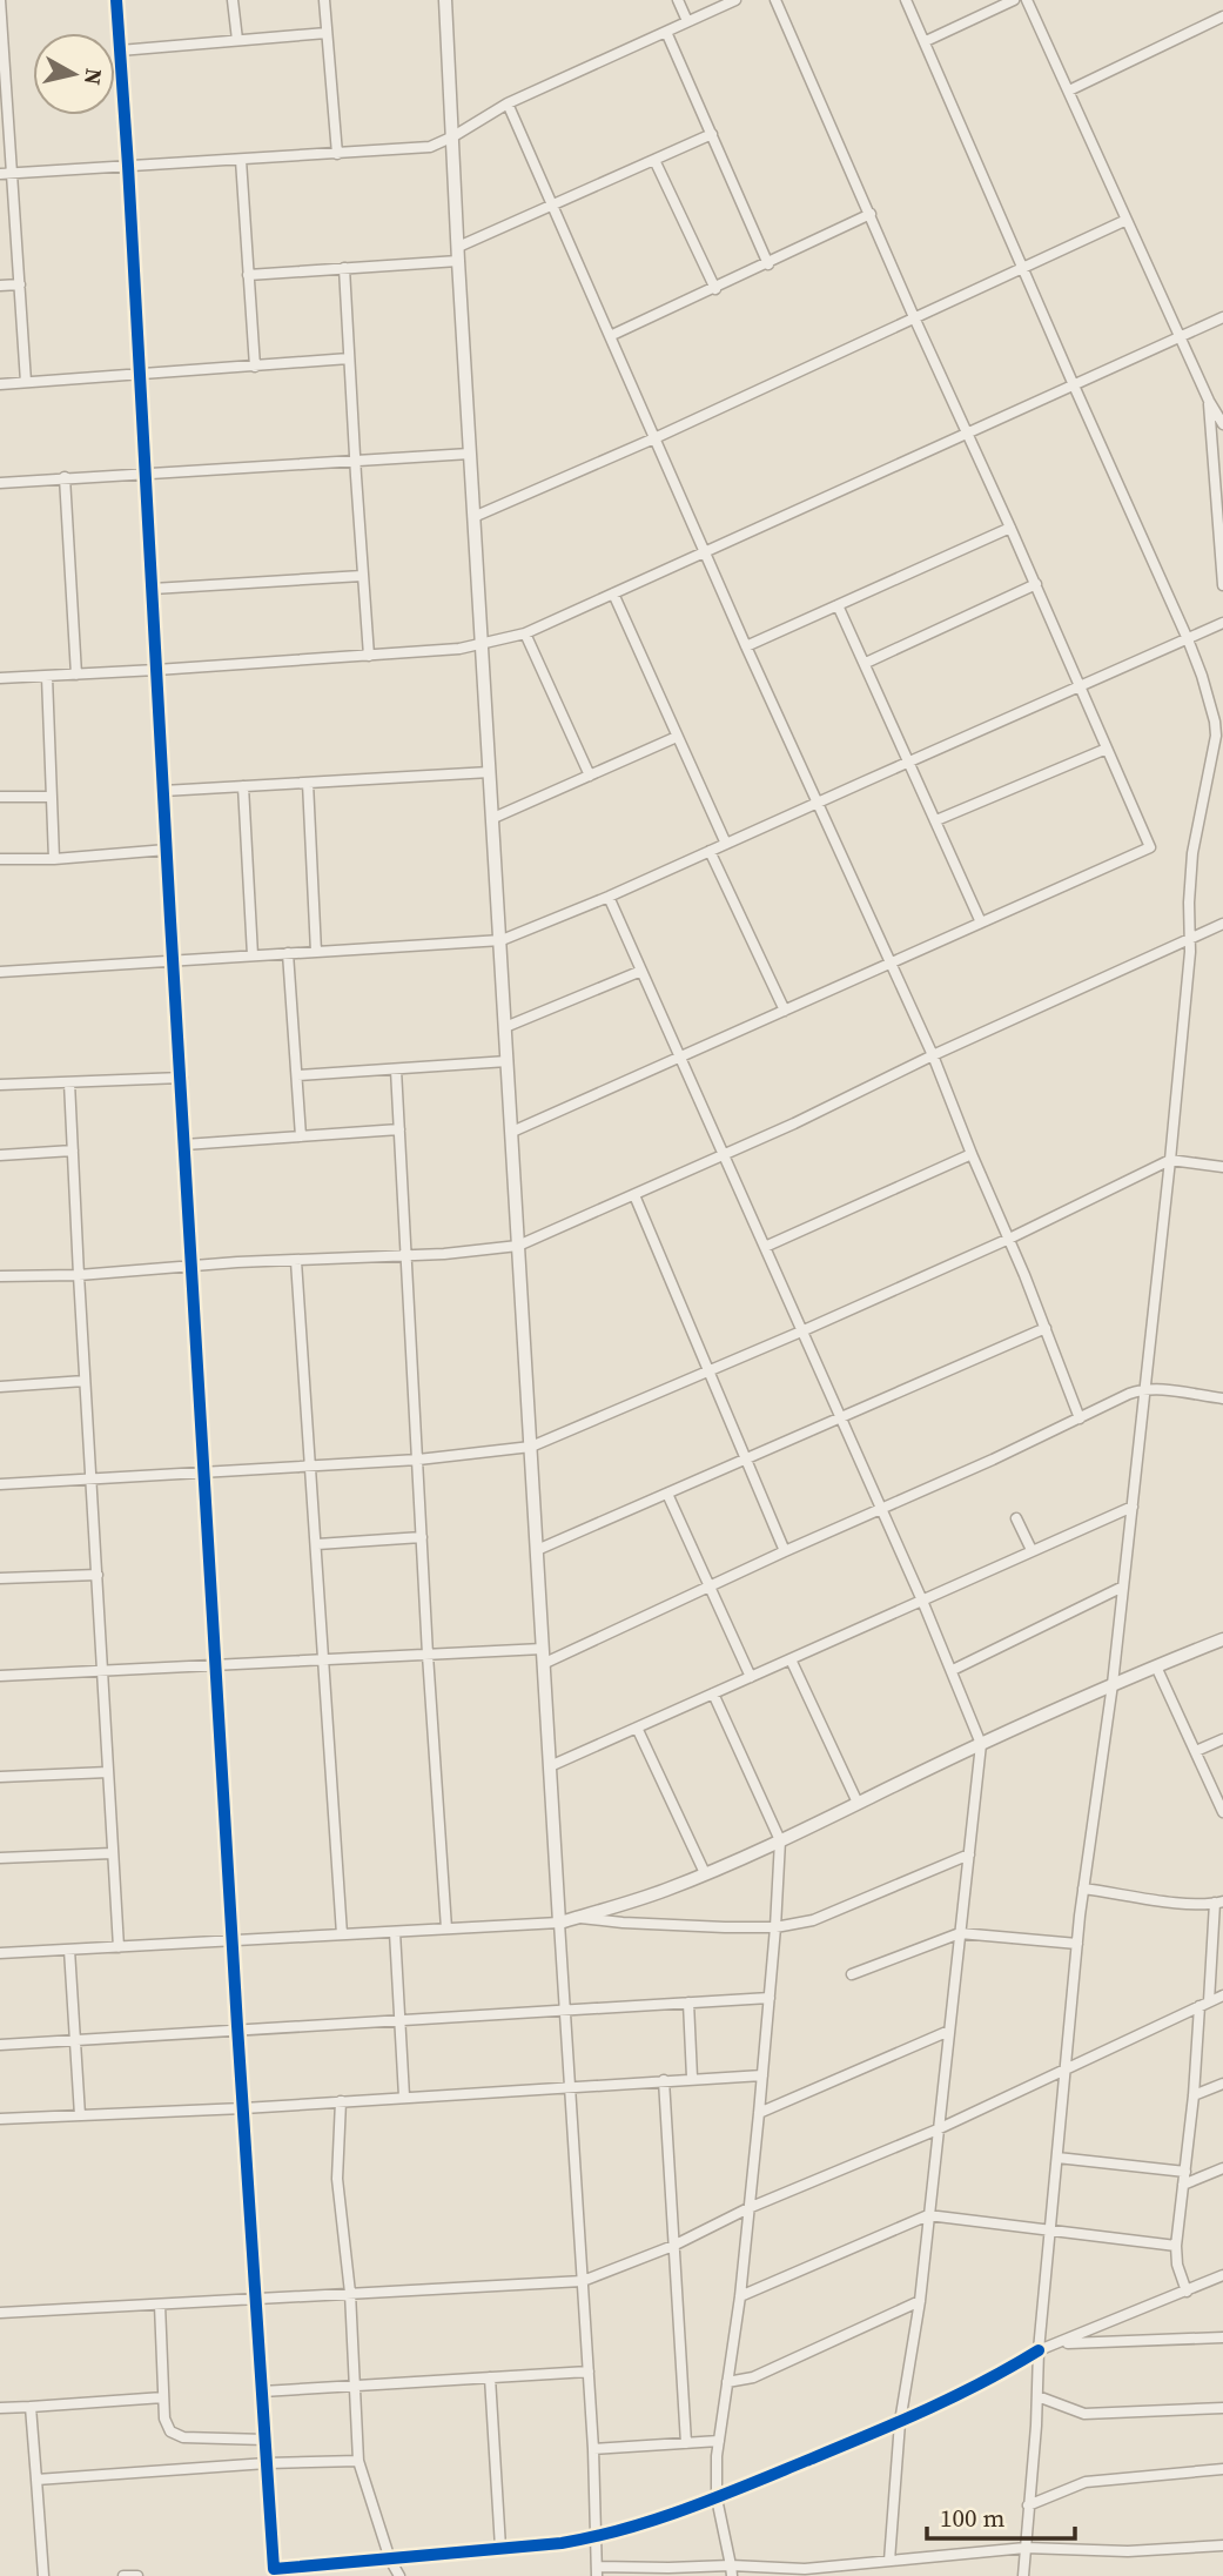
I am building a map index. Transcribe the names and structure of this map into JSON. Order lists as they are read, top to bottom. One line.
{"scale_bar":"100 m","north":"right"}
